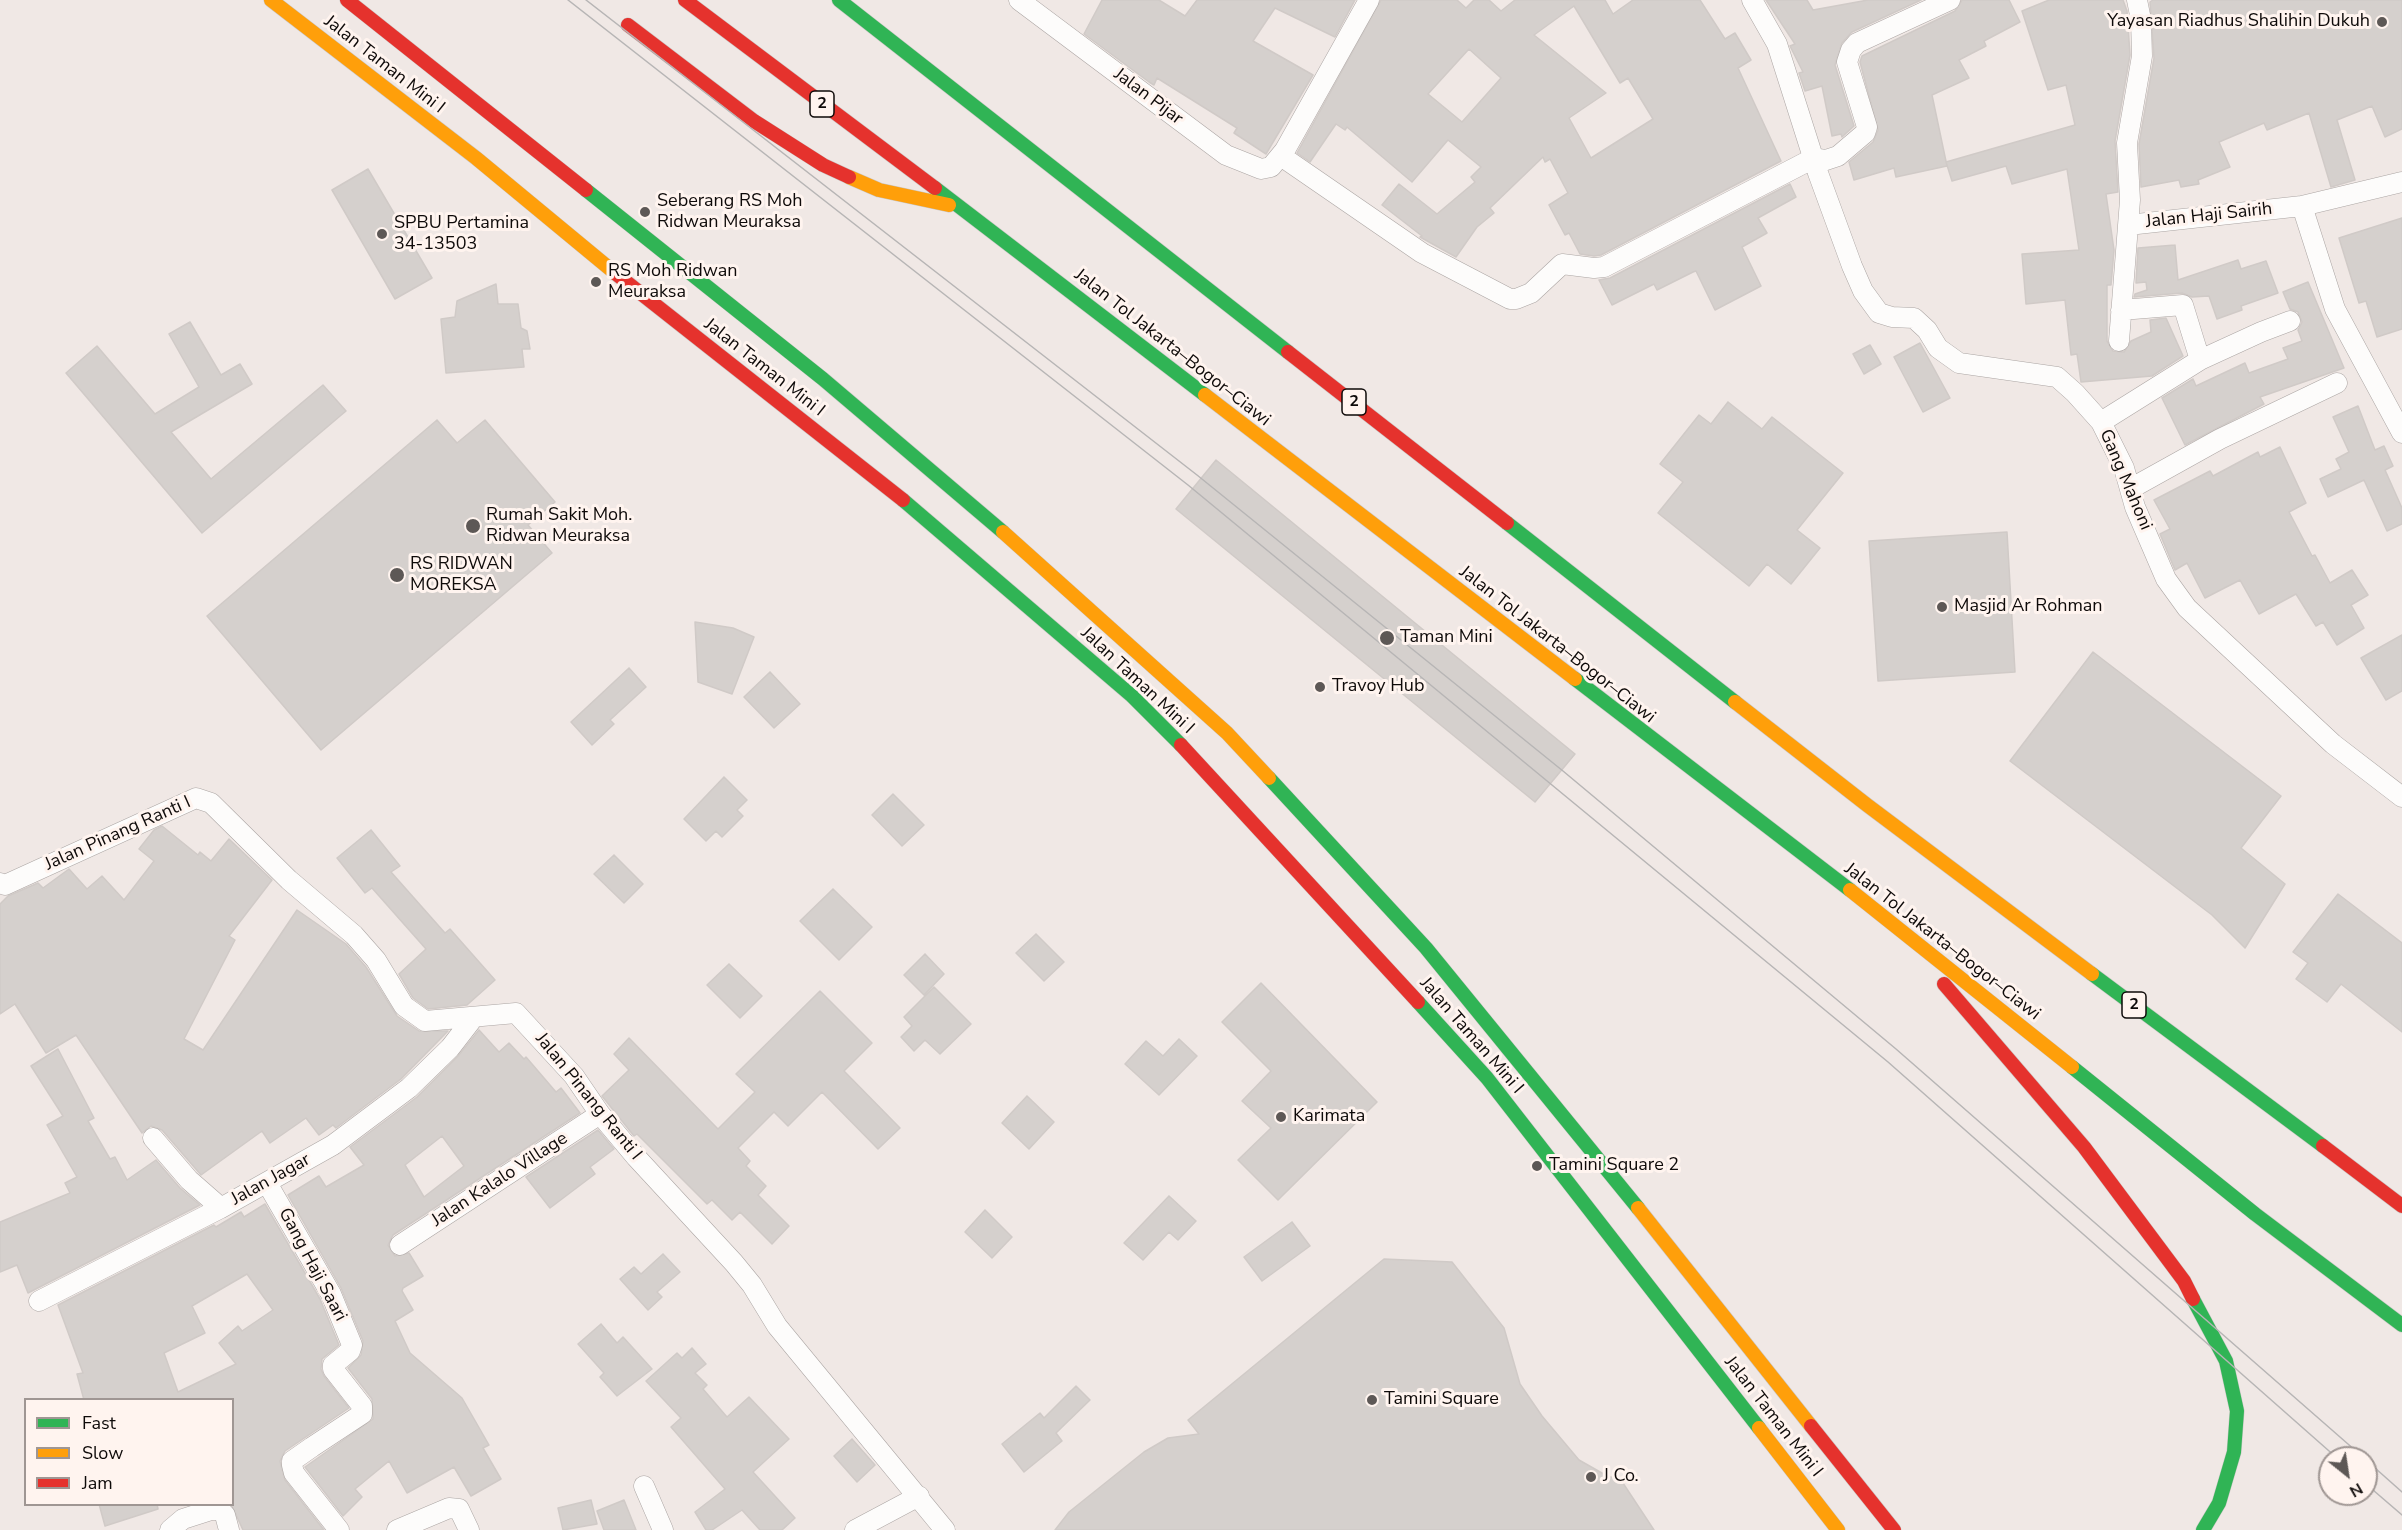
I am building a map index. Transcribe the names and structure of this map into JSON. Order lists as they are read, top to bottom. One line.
{"streets":{"main road":["Jalan Taman Mini I","2","Jalan Tol Jakarta–Bogor–Ciawi"],"street":["Jalan Pijar","Jalan Haji Sairih","Gang Mahoni","Jalan Pinang Ranti I","Jalan Jagar","Jalan Kalalo Village","Gang Haji Saari"]},"crossings":[["Jalan Pinang Ranti I","Jalan Jagar"],["Jalan Pinang Ranti I","Jalan Kalalo Village"],["Jalan Jagar","Gang Haji Saari"]],"places":["Yayasan Riadhus Shalihin Dukuh","Seberang RS Moh Ridwan Meuraksa","SPBU Pertamina 34-13503","RS Moh Ridwan Meuraksa","Rumah Sakit Moh. Ridwan Meuraksa","RS RIDWAN MOREKSA","Masjid Ar Rohman","Taman Mini","Travoy Hub","Karimata","Tamini Square 2","Tamini Square","J Co."],"legend":["Fast","Slow","Jam"],"north":"bottom right"}
